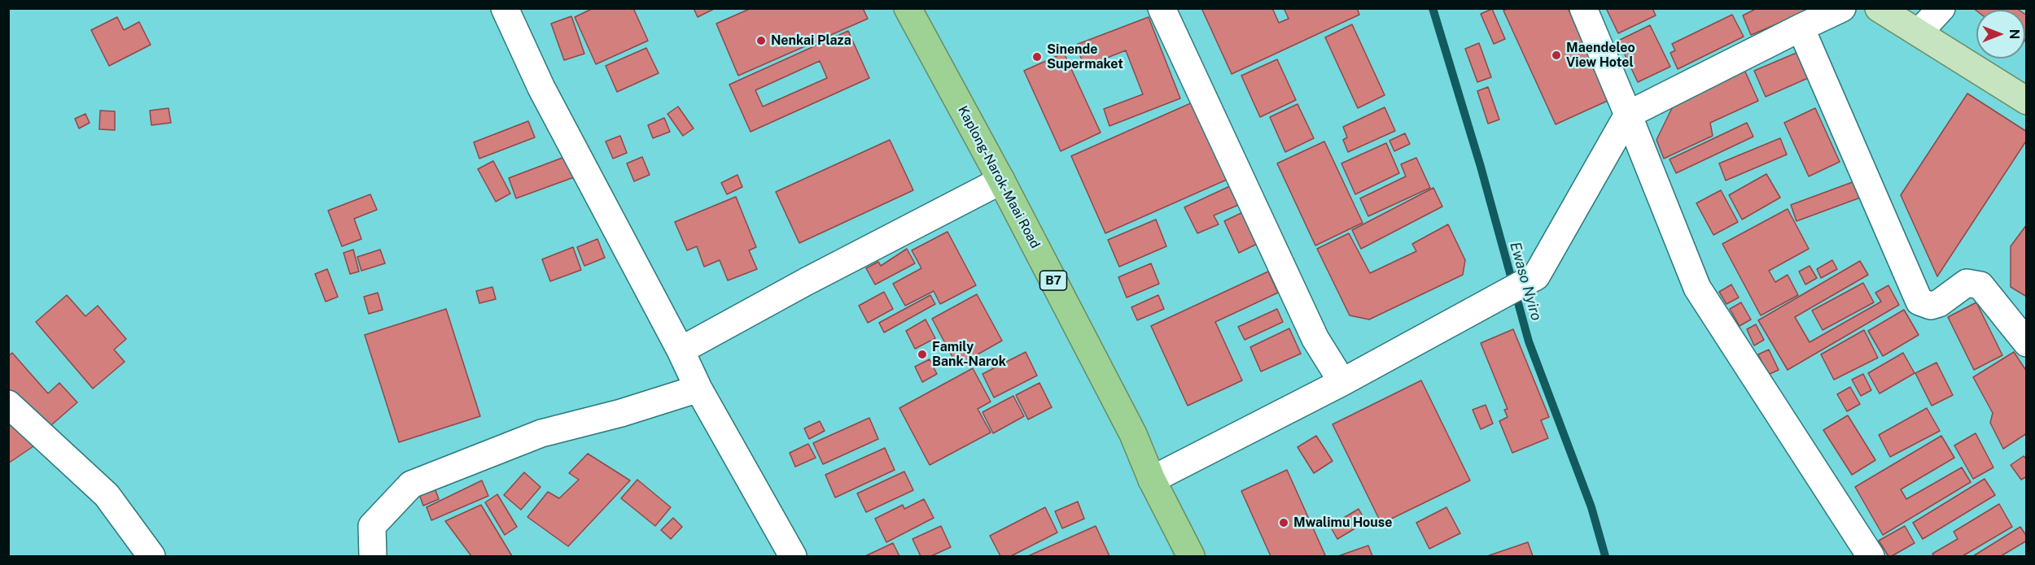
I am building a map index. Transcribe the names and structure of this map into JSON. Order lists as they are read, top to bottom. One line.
{"streets":{"highway":["Kaplong-Narok-Maai Road","B7"]},"water":["Ewaso Nyiro"],"places":["Nenkai Plaza","Maendeleo View Hotel","Sinende Supermaket","Family Bank-Narok","Mwalimu House"],"north":"right"}
